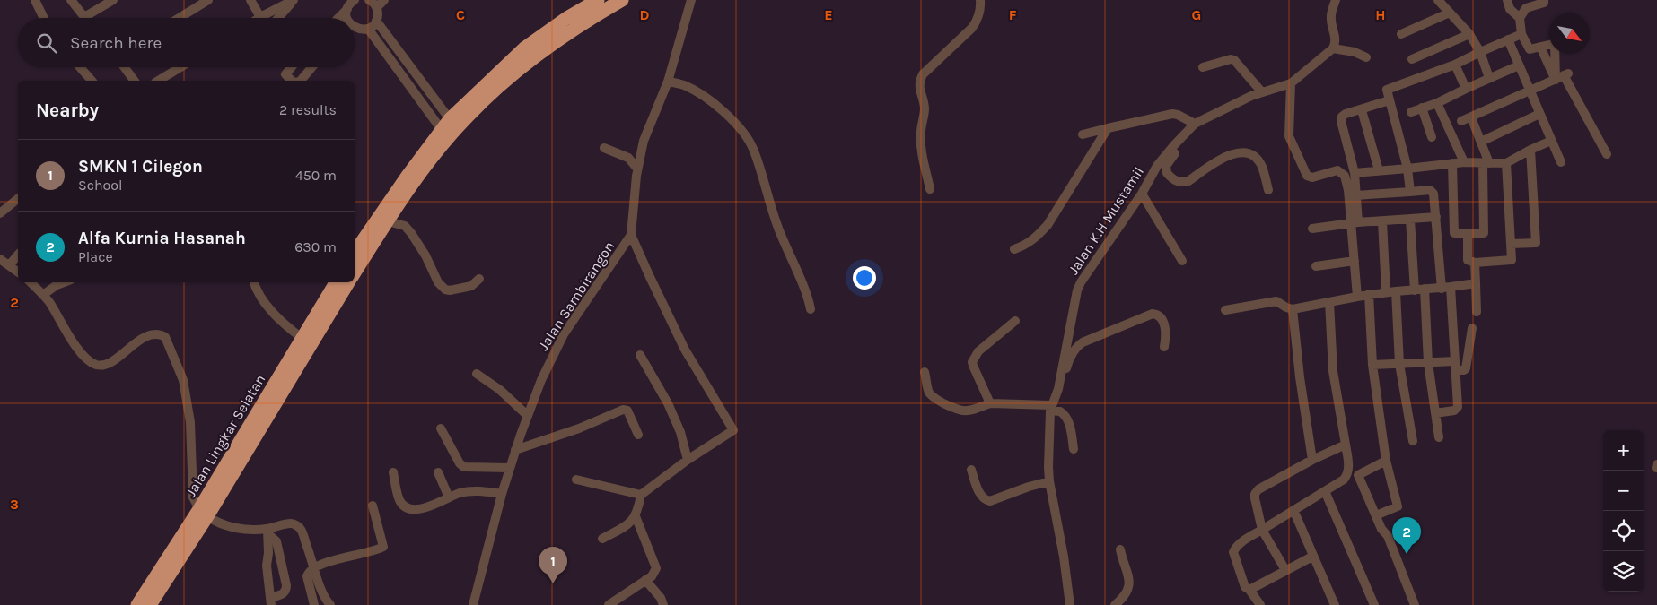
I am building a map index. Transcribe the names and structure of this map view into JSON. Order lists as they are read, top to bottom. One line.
{"streets":{"highway":["Jalan Lingkar Selatan"],"street":["Jalan K.H Mustamil","Jalan Sambirangon"]},"north":"bottom right","page":{"search":"Search here","heading":["Nearby","2 results"],"list":[{"mark":"1","name":"SMKN 1 Cilegon","note":"School","value":"450 m"},{"mark":"2","name":"Alfa Kurnia Hasanah","note":"Place","value":"630 m"}],"map_buttons":["+","−"],"pins":["2","1"]},"grid":{"columns":["C","D","E","F","G","H"],"rows":["2","3"]}}
